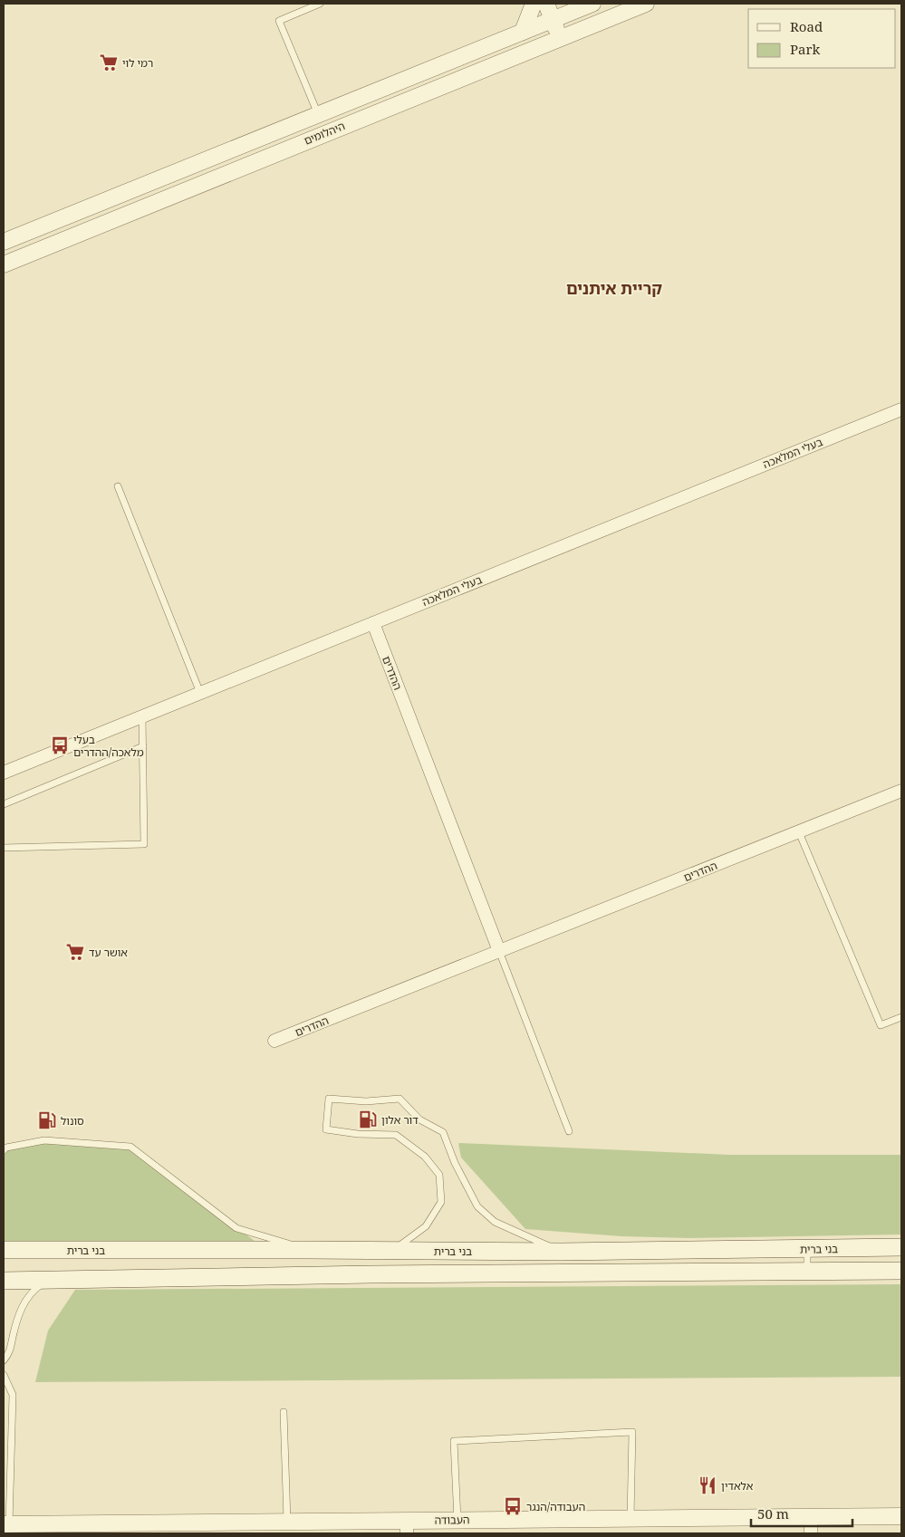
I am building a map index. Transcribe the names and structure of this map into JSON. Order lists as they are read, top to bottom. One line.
{"streets":{"main road":["בני ברית"],"street":["היהלומים","בעלי המלאכה","ההדרים","העבודה"]},"crossings":[["בעלי המלאכה","ההדרים"]],"districts":["קריית איתנים"],"places":{"supermarket":["רמי לוי","אושר עד"],"bus stop":["בעלי מלאכה/ההדרים","העבודה/הנגר"],"fuel station":["דור אלון","סונול"],"restaurant":["אלאדין"]},"legend":["Road","Park"],"scale_bar":"50 m"}
